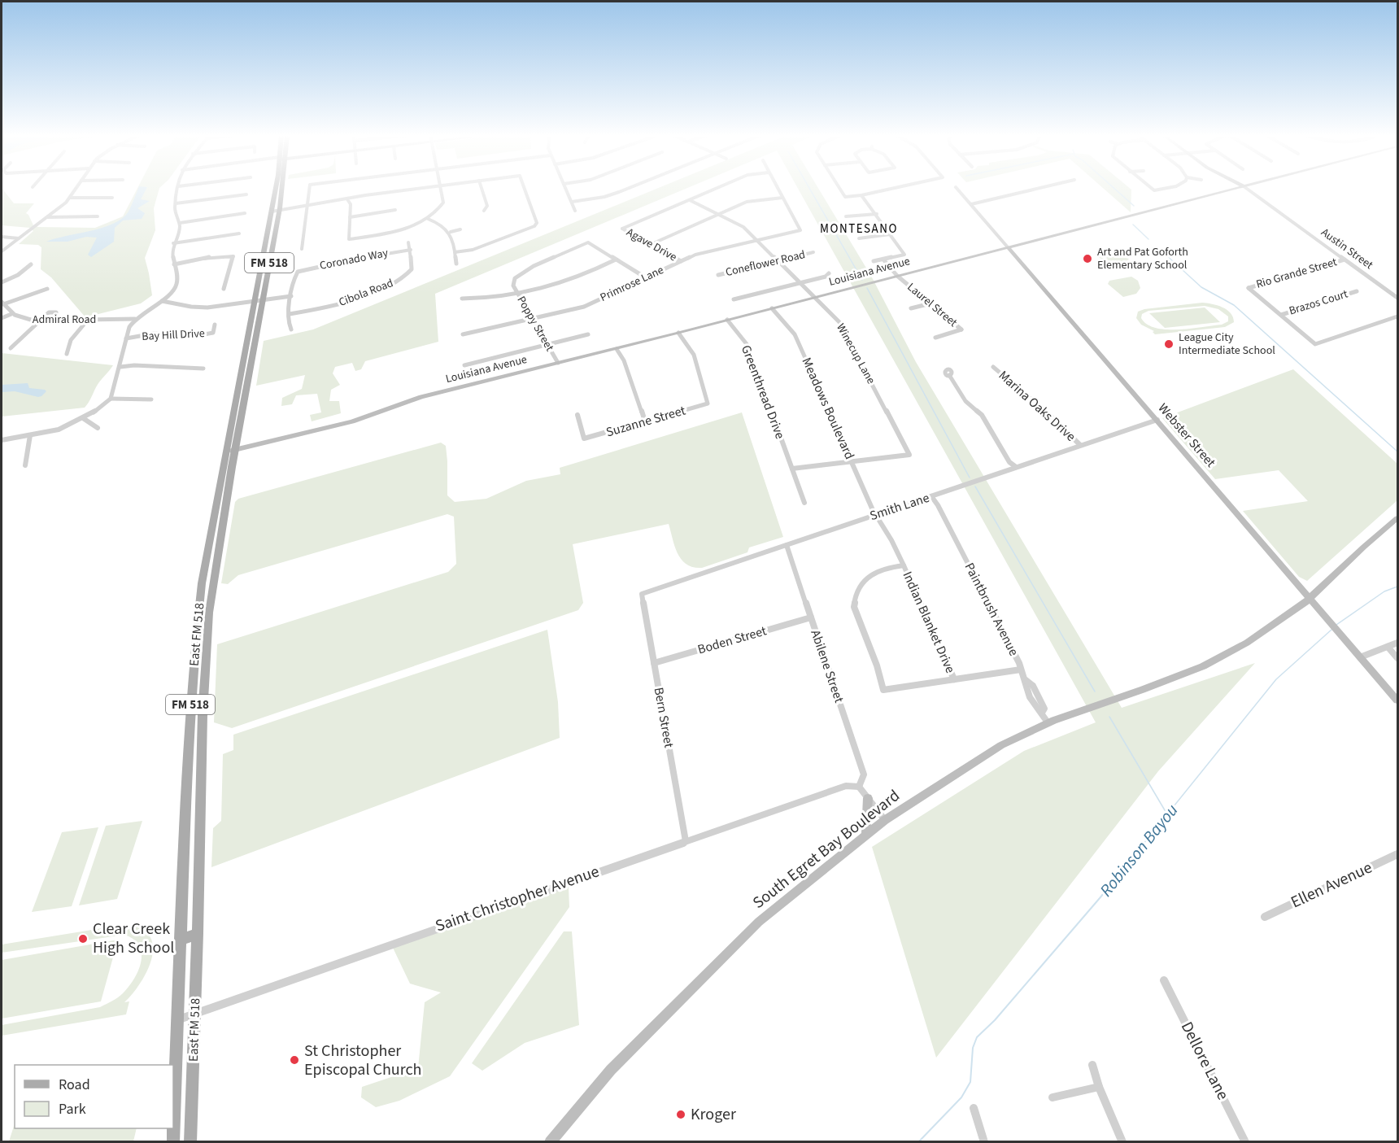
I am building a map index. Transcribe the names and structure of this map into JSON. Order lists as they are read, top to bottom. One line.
{"streets":{"main road":["FM 518","East FM 518"],"street":["Agave Drive","Austin Street","Coronado Way","Coneflower Road","Louisiana Avenue","Rio Grande Street","Primrose Lane","Cibola Road","Brazos Court","Laurel Street","Admiral Road","Poppy Street","Bay Hill Drive","Winecup Lane","Greenthread Drive","Marina Oaks Drive","Meadows Boulevard","Suzanne Street","Webster Street","Smith Lane","Paintbrush Avenue","Indian Blanket Drive","Boden Street","Abilene Street","Bern Street","South Egret Bay Boulevard","Ellen Avenue","Saint Christopher Avenue","Dellore Lane"]},"crossings":[["Agave Drive","Primrose Lane"],["Agave Drive","Winecup Lane"],["Austin Street","Rio Grande Street"],["Coronado Way","Cibola Road"],["Coneflower Road","Winecup Lane"],["Louisiana Avenue","Laurel Street"],["Louisiana Avenue","Poppy Street"],["Louisiana Avenue","Winecup Lane"],["Louisiana Avenue","Greenthread Drive"],["Louisiana Avenue","Meadows Boulevard"],["Louisiana Avenue","Suzanne Street"],["Louisiana Avenue","Webster Street"],["Louisiana Avenue","East FM 518"],["Rio Grande Street","Brazos Court"],["Primrose Lane","Poppy Street"],["Primrose Lane","Winecup Lane"],["Winecup Lane","Meadows Boulevard"],["Marina Oaks Drive","Smith Lane"],["Meadows Boulevard","Smith Lane"],["Meadows Boulevard","Indian Blanket Drive"],["Webster Street","Smith Lane"],["Webster Street","South Egret Bay Boulevard"],["Smith Lane","Paintbrush Avenue"],["Smith Lane","Indian Blanket Drive"],["Smith Lane","Abilene Street"],["Smith Lane","Bern Street"],["Paintbrush Avenue","Indian Blanket Drive"],["Paintbrush Avenue","South Egret Bay Boulevard"],["East FM 518","Saint Christopher Avenue"],["Boden Street","Abilene Street"],["Boden Street","Bern Street"],["Abilene Street","Saint Christopher Avenue"],["Bern Street","Saint Christopher Avenue"]],"districts":["MONTESANO"],"water":["Robinson Bayou"],"places":["Art and Pat Goforth Elementary School","League City Intermediate School","Clear Creek High School","St Christopher Episcopal Church","Kroger"],"legend":["Road","Park"]}
